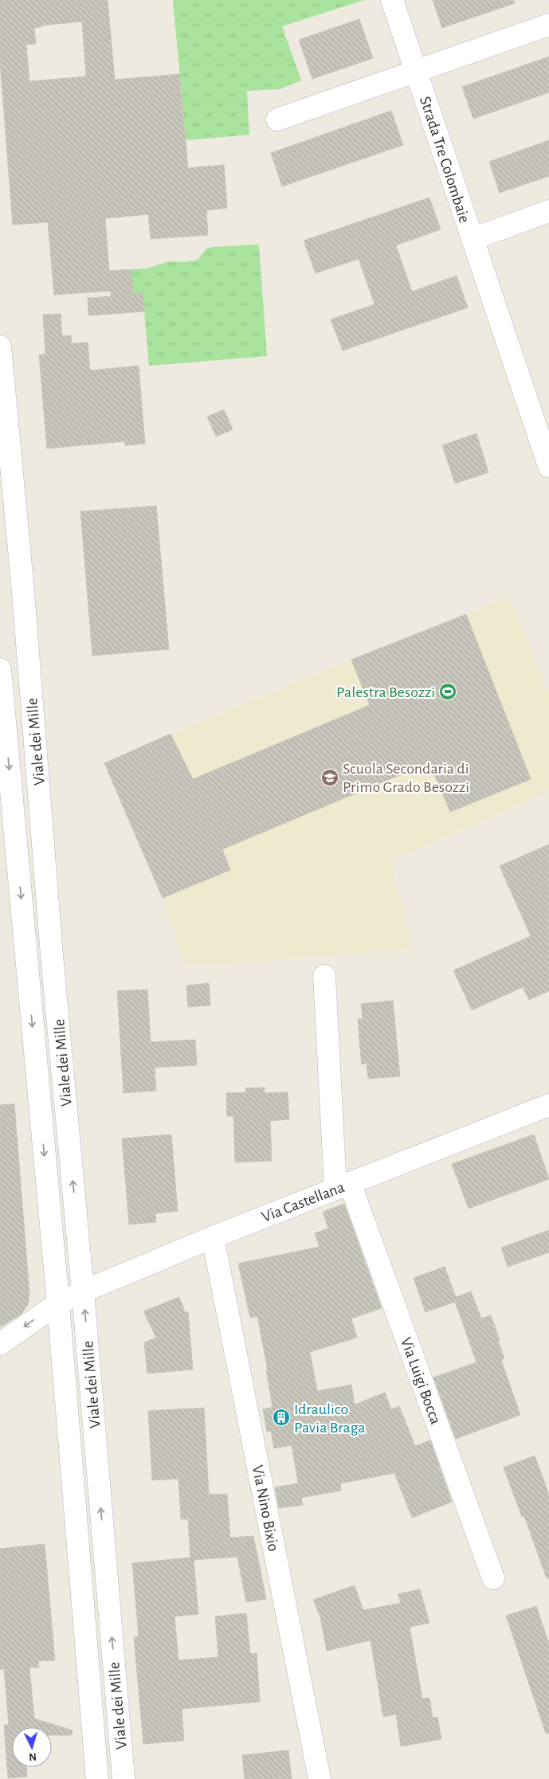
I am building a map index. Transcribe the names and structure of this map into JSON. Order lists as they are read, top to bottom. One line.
{"streets":{"street":["Strada Tre Colombaie","Viale dei Mille","Via Castellana","Via Luigi Bocca","Via Nino Bixio"]},"crossings":[["Viale dei Mille","Via Castellana"],["Via Castellana","Via Luigi Bocca"],["Via Castellana","Via Nino Bixio"]],"places":{"sports":["Palestra Besozzi"],"school or university":["Scuola Secondaria di Primo Grado Besozzi"],"building":["Idraulico Pavia Braga"]},"north":"bottom"}
